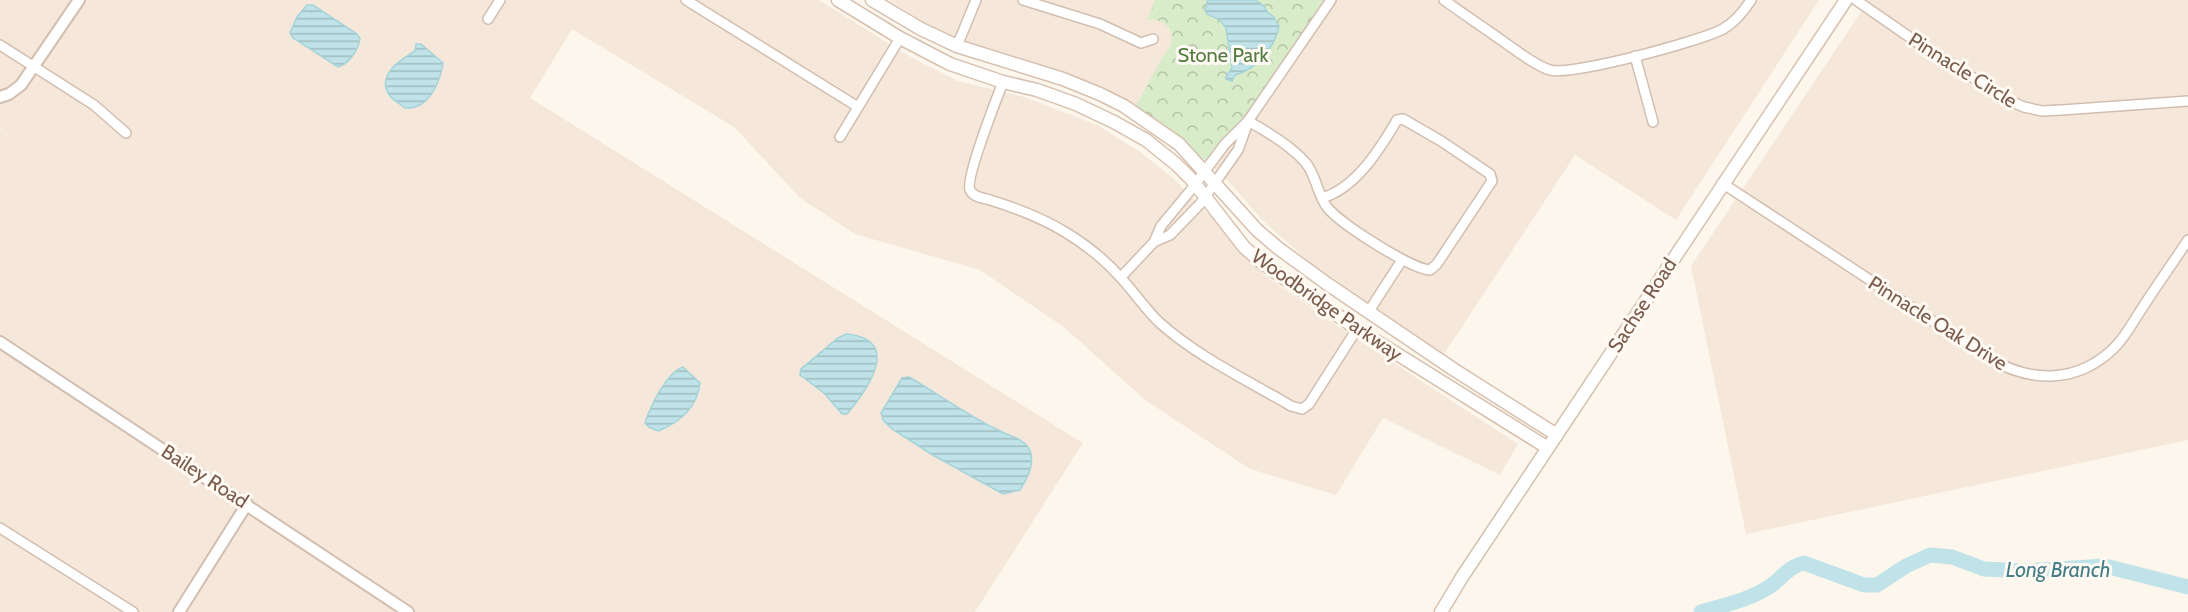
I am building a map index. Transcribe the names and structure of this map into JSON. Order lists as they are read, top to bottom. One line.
{"streets":{"main road":["Woodbridge Parkway","Sachse Road"],"street":["Pinnacle Circle","Pinnacle Oak Drive","Bailey Road"]},"crossings":[["Woodbridge Parkway","Sachse Road"],["Sachse Road","Pinnacle Oak Drive"]],"water":["Long Branch"],"parks":["Stone Park"]}
